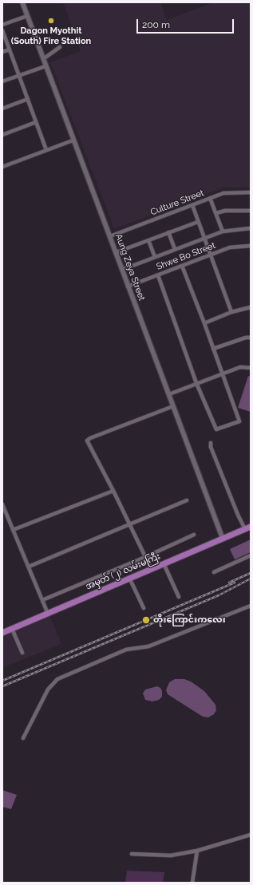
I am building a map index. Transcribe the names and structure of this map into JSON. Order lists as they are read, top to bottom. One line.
{"streets":{"main road":["အမှတ် (၂) လမ်းမကြီး"],"street":["Culture Street","Shwe Bo Street","Aung Zeya Street"]},"crossings":[["Culture Street","Aung Zeya Street"],["Shwe Bo Street","Aung Zeya Street"],["Aung Zeya Street","အမှတ် (၂) လမ်းမကြီး"]],"places":["Dagon Myothit (South) Fire Station","တိုးကြောင်းကလေး"],"scale_bar":"200 m"}
